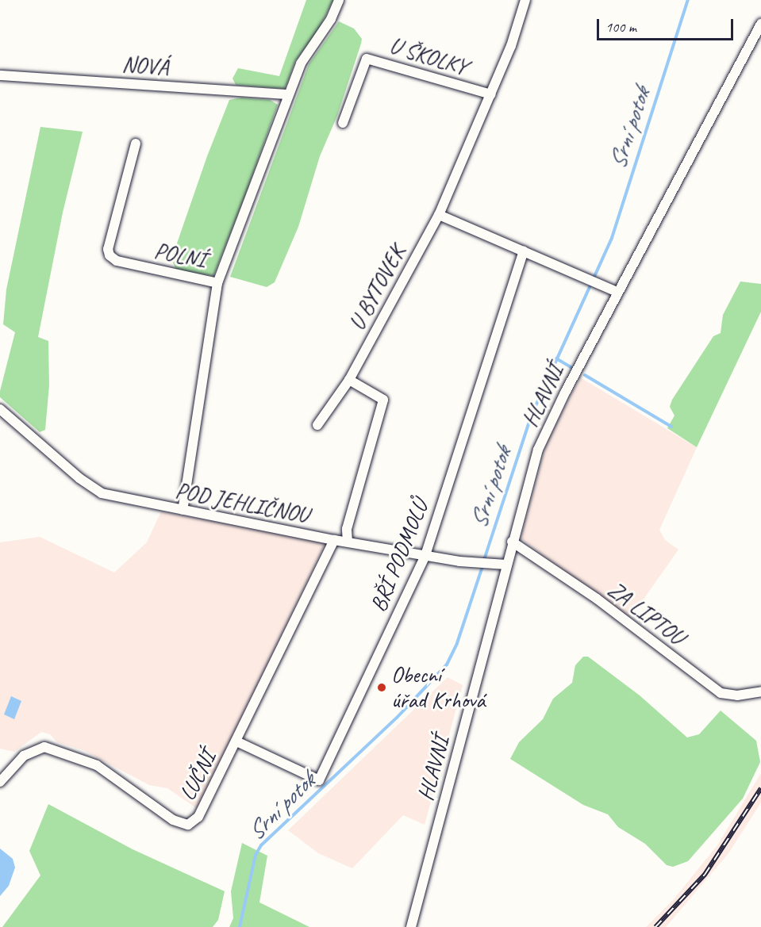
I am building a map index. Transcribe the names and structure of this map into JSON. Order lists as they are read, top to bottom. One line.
{"streets":{"street":["U ŠKOLKY","NOVÁ","POLNÍ","U BYTOVEK","HLAVNÍ","POD JEHLIČNOU","BŘÍ PODMOLŮ","ZA LIPTOU","LUČNÍ"]},"crossings":[["U ŠKOLKY","U BYTOVEK"],["POLNÍ","POD JEHLIČNOU"],["HLAVNÍ","POD JEHLIČNOU"],["HLAVNÍ","ZA LIPTOU"],["POD JEHLIČNOU","BŘÍ PODMOLŮ"],["POD JEHLIČNOU","LUČNÍ"],["BŘÍ PODMOLŮ","LUČNÍ"]],"water":["Srní potok"],"places":["Obecní úřad Krhová"],"scale_bar":"100 m"}
